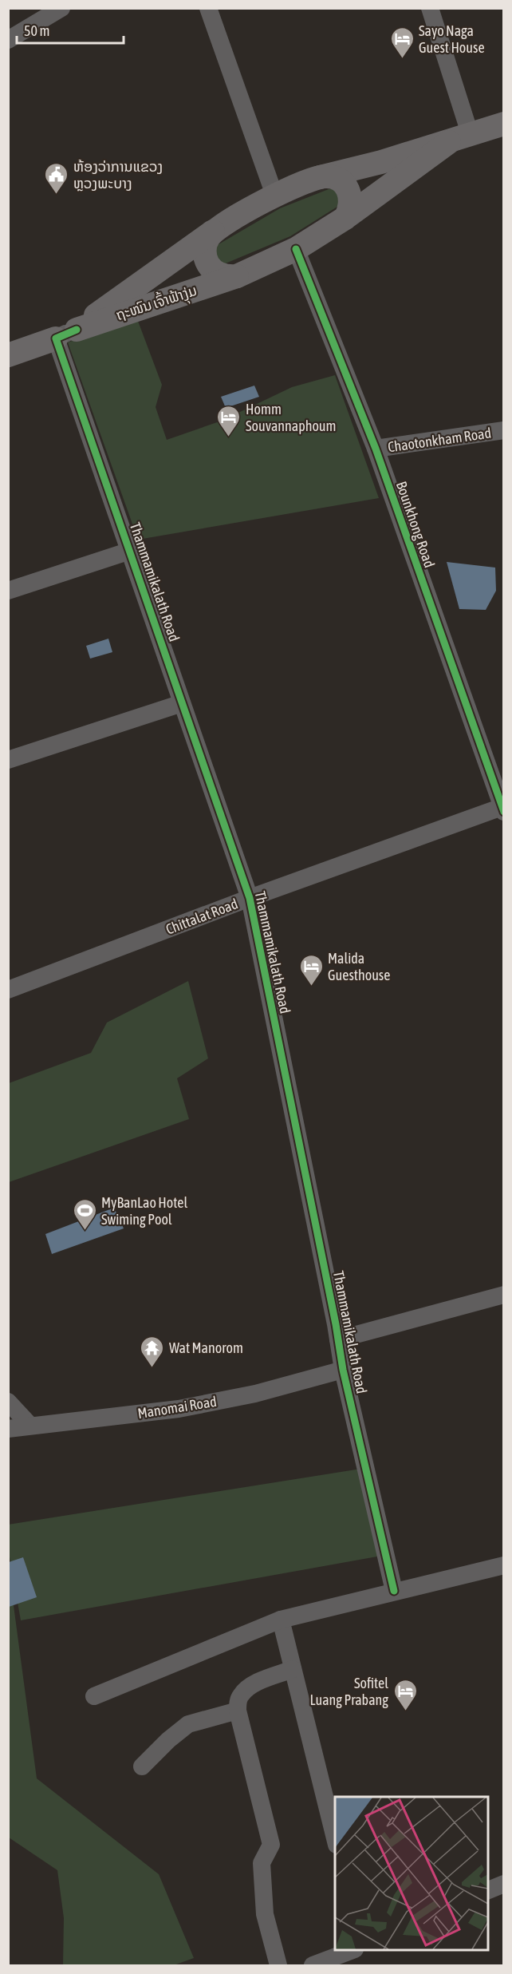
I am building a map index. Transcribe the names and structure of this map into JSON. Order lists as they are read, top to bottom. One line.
{"streets":{"main road":["ຖະໜົນ ເຈົ້າຟ້າງຸ່ມ"],"street":["Chaotonkham Road","Bounkhong Road","Thammamikalath Road","Chittalat Road","Manomai Road"]},"crossings":[["ຖະໜົນ ເຈົ້າຟ້າງຸ່ມ","Bounkhong Road"],["ຖະໜົນ ເຈົ້າຟ້າງຸ່ມ","Thammamikalath Road"],["Chaotonkham Road","Bounkhong Road"],["Bounkhong Road","Chittalat Road"],["Thammamikalath Road","Chittalat Road"],["Thammamikalath Road","Manomai Road"]],"places":{"hotel":["Sayo Naga Guest House","Homm Souvannaphoum","Malida Guesthouse","Sofitel Luang Prabang"],"public building":["ຫ້ອງວ່າການແຂວງ ຫຼວງພະບາງ"],"sports":["MyBanLao Hotel Swiming Pool"],"temple":["Wat Manorom"]},"scale_bar":"50 m"}
